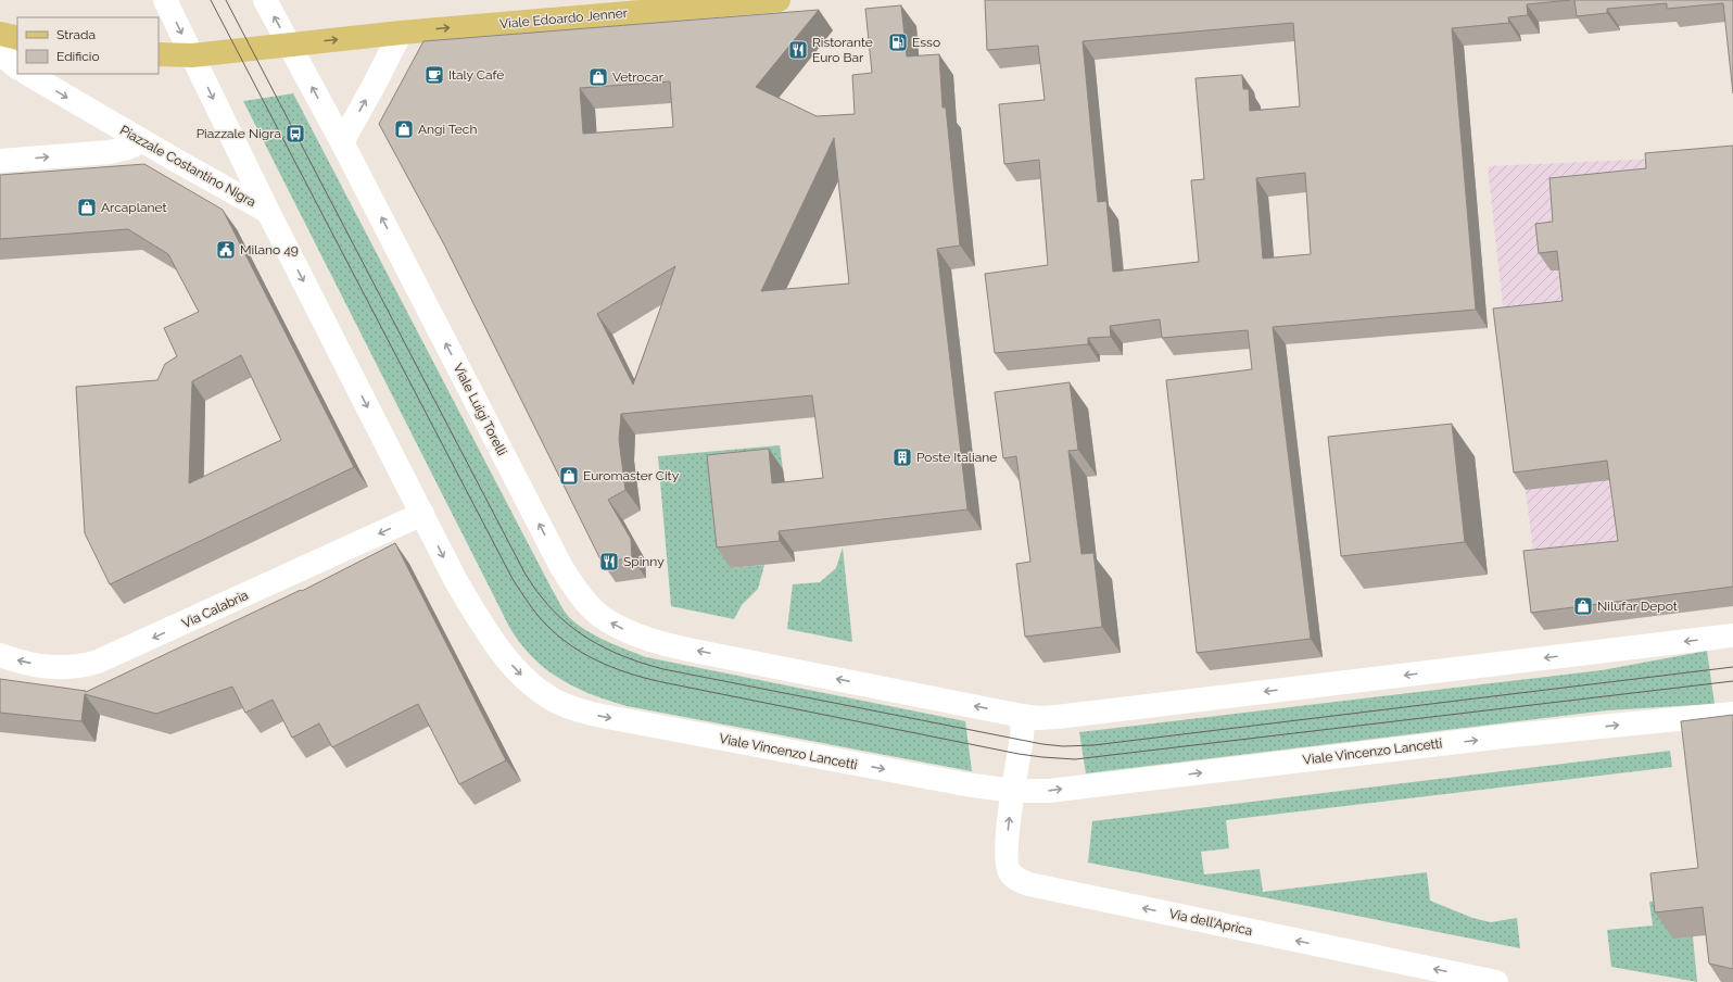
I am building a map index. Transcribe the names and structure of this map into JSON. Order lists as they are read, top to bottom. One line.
{"streets":{"main road":["Viale Edoardo Jenner","Piazzale Costantino Nigra","Viale Luigi Torelli","Via Calabria","Viale Vincenzo Lancetti","Via dell'Aprica"]},"crossings":[["Via Calabria","Viale Vincenzo Lancetti"],["Viale Vincenzo Lancetti","Via dell'Aprica"]],"one_way":["Viale Edoardo Jenner","Via Calabria","Via dell'Aprica"],"places":{"fuel station":["Esso"],"restaurant":["Ristorante Euro Bar","Spinny"],"cafe":["Italy Cafè"],"shop":["Vetrocar","Angi Tech","Arcaplanet","Euromaster City","Nilufar Depot"],"bus stop":["Piazzale Nigra"],"public building":["Milano 49"],"building":["Poste Italiane"]},"legend":["Strada","Edificio"]}
